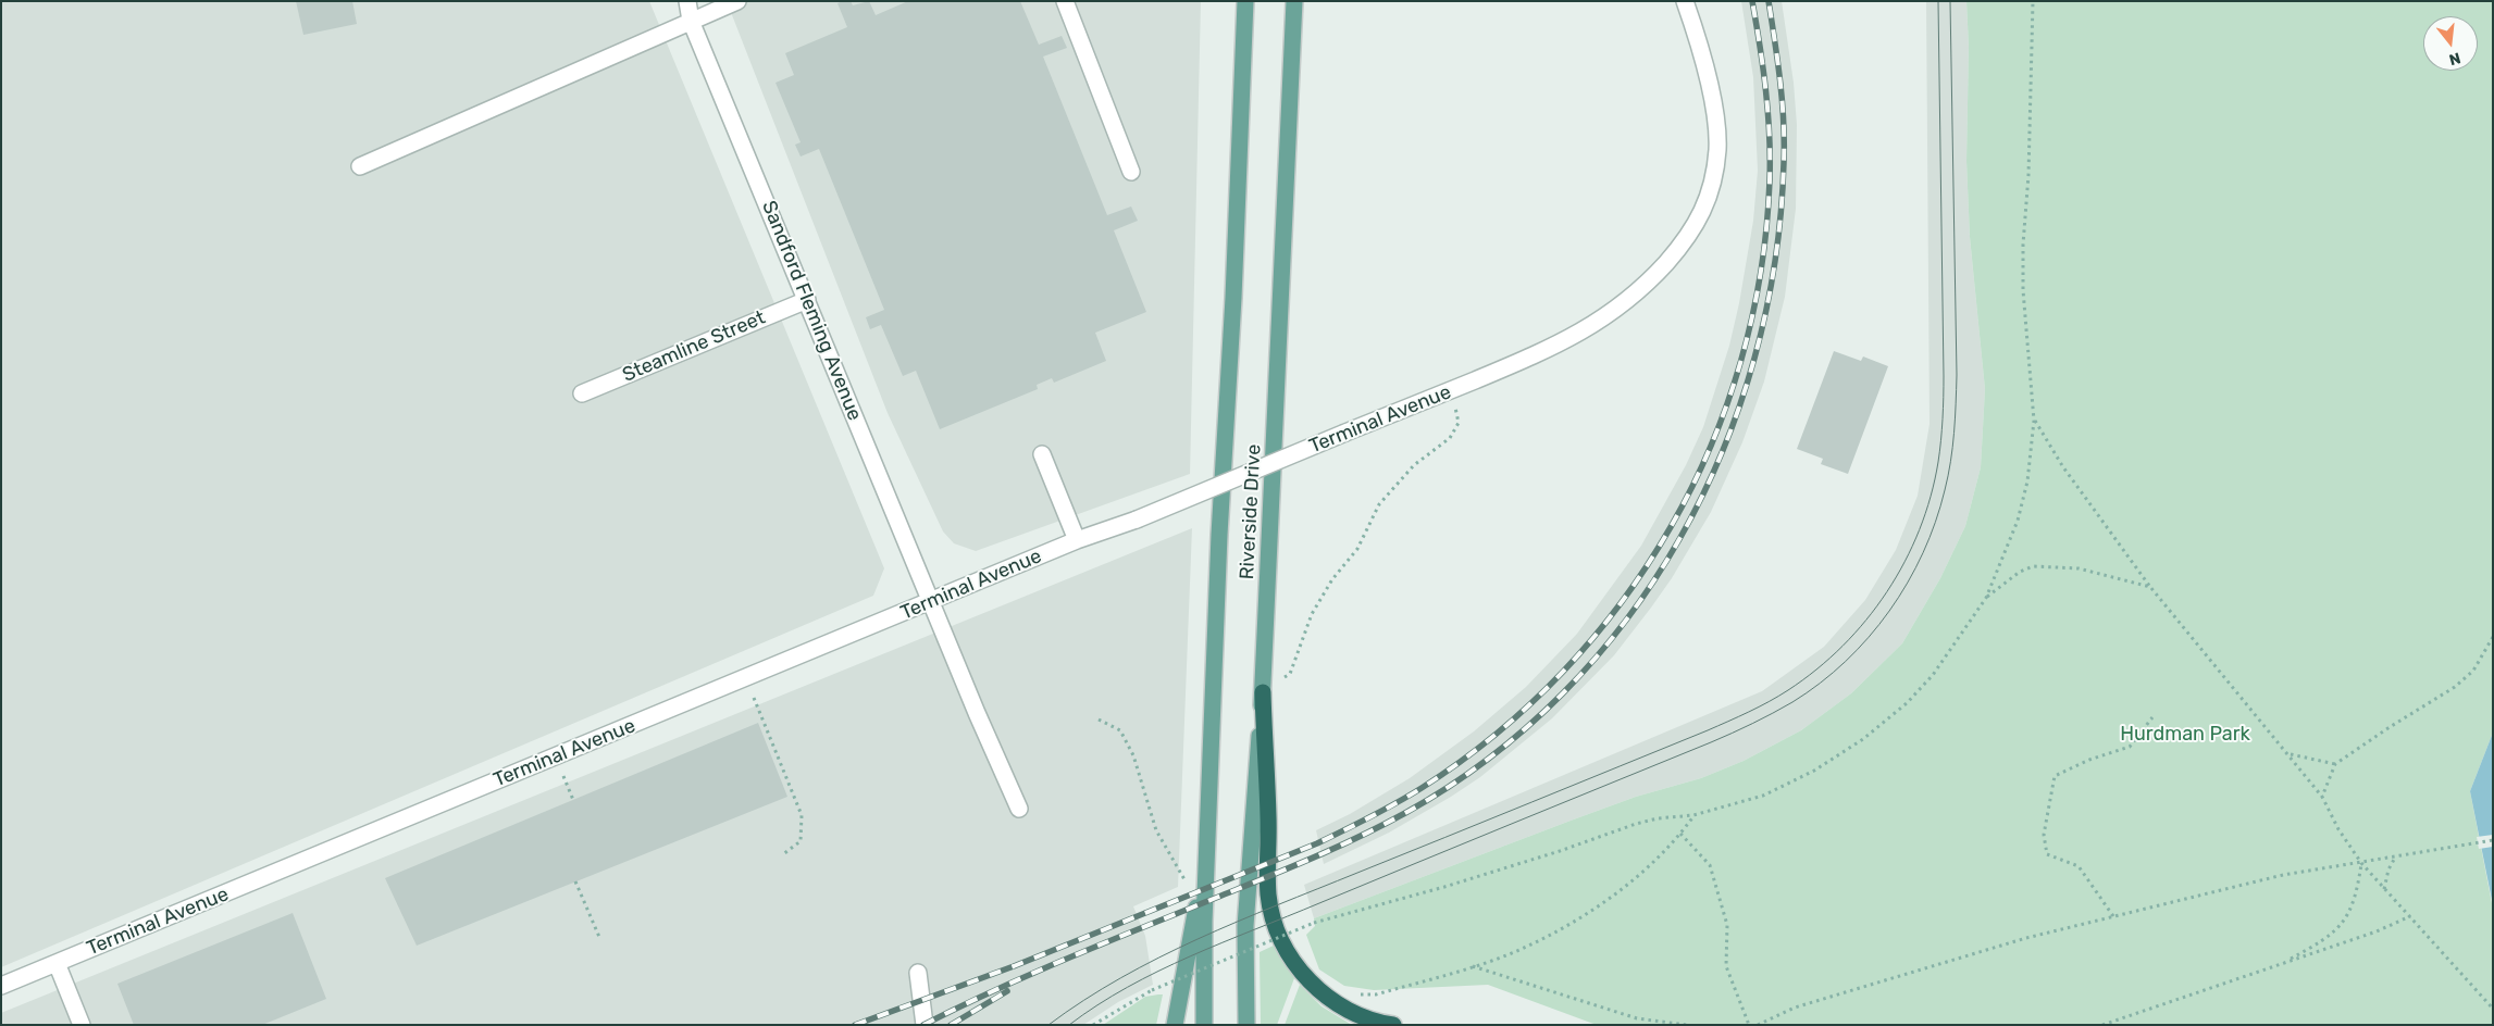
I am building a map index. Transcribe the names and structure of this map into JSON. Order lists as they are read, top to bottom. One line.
{"streets":{"main road":["Riverside Drive"],"street":["Sandford Fleming Avenue","Steamline Street","Terminal Avenue"]},"crossings":[["Sandford Fleming Avenue","Steamline Street"],["Sandford Fleming Avenue","Terminal Avenue"]],"parks":["Hurdman Park"],"north":"bottom"}
